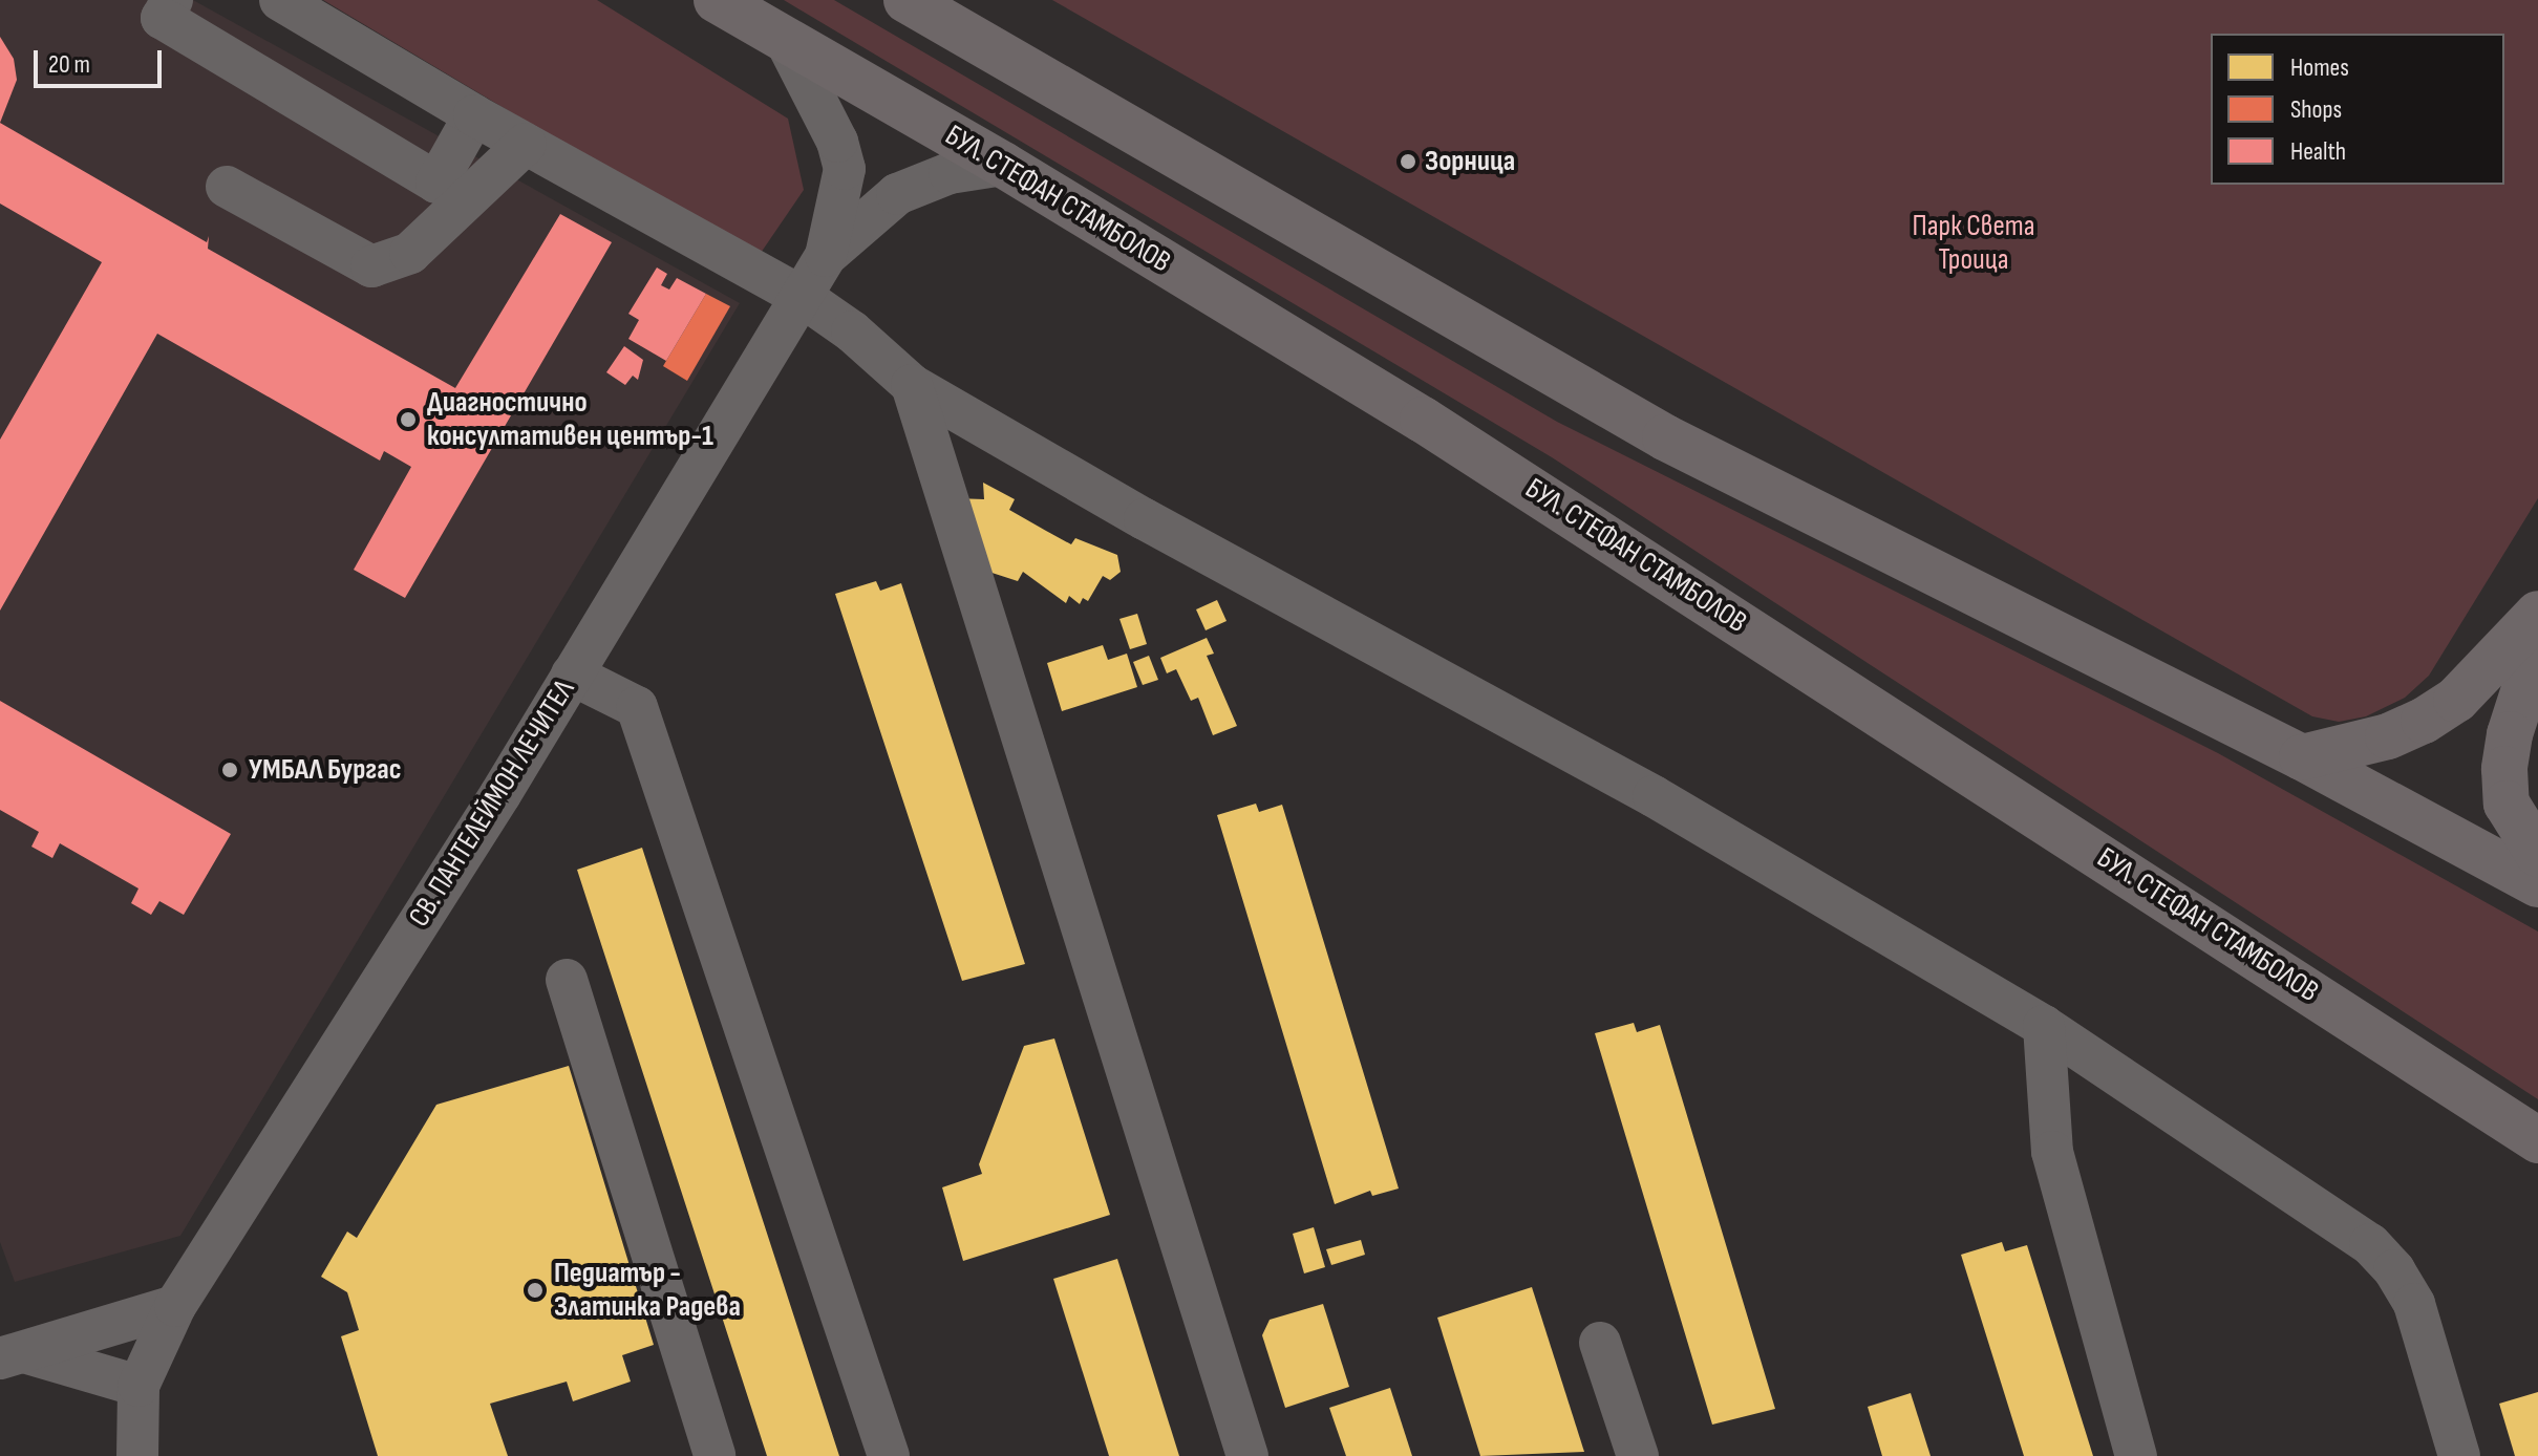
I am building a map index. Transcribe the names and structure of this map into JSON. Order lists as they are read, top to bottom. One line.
{"streets":{"main road":["БУЛ. СТЕФАН СТАМБОЛОВ"],"street":["СВ. ПАНТЕЛЕЙМОН ЛЕЧИТЕЛ"]},"parks":["Парк Света Троица"],"places":["Зорница","Диагностично консултативен център-1","УМБАЛ Бургас","Педиатър - Златинка Радева"],"legend":["Homes","Shops","Health"],"scale_bar":"20 m"}
